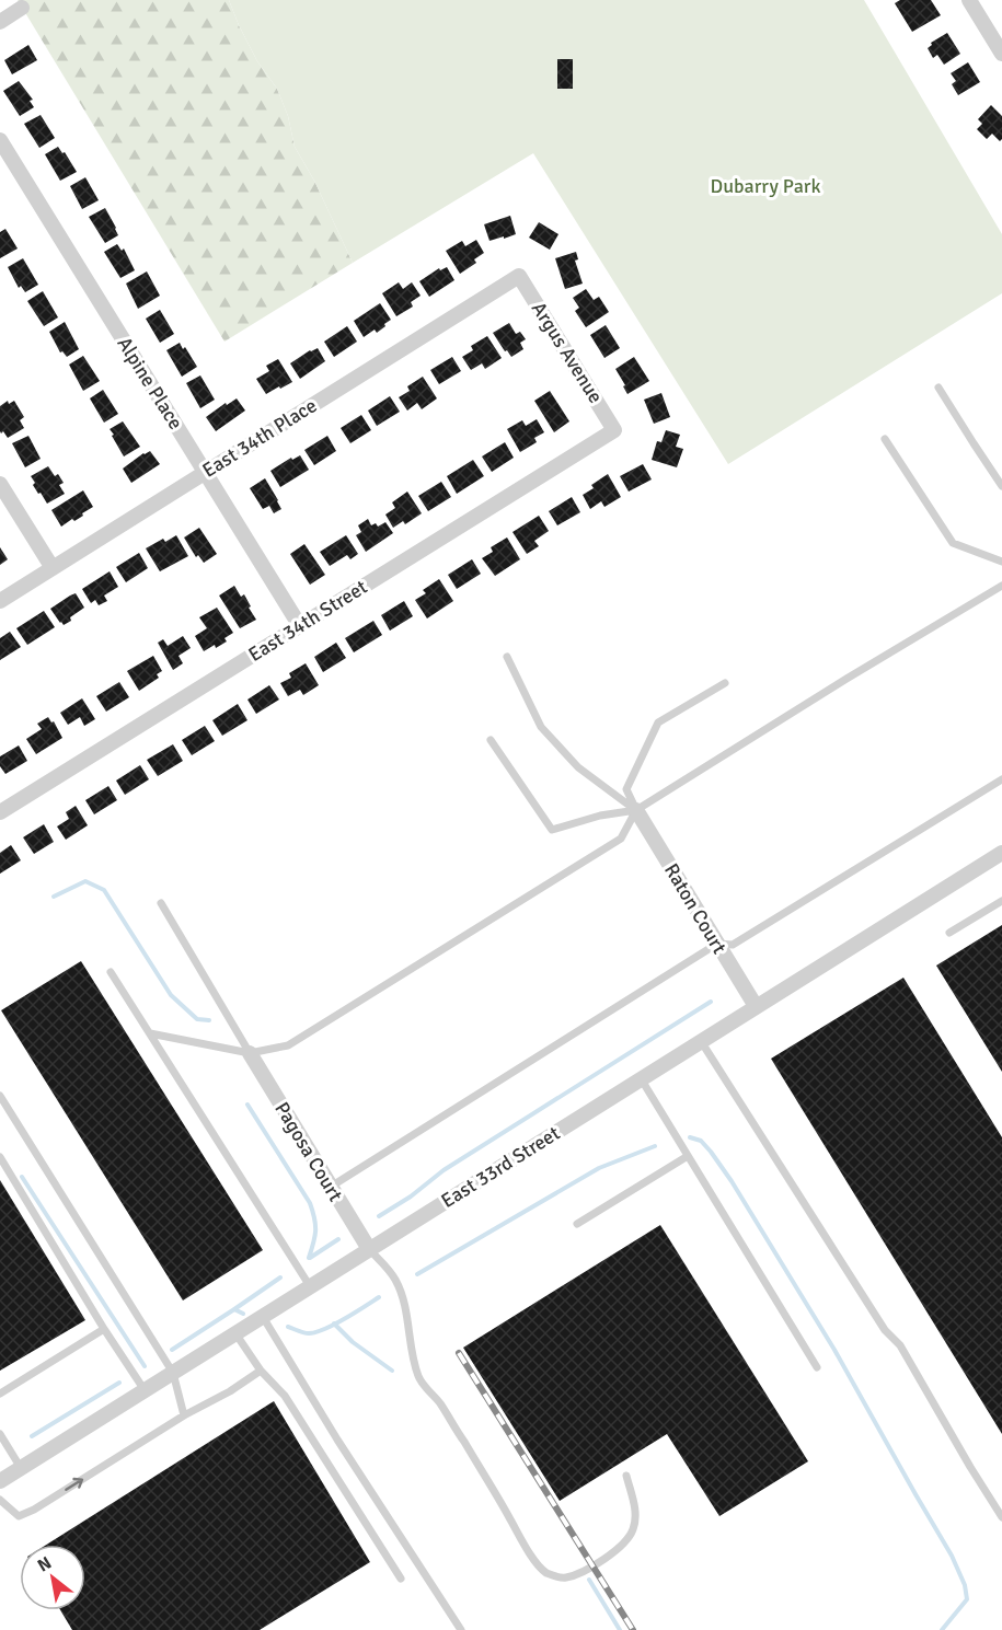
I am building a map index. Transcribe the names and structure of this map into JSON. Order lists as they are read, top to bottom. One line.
{"streets":{"street":["Argus Avenue","Alpine Place","East 34th Place","East 34th Street","Raton Court","Pagosa Court","East 33rd Street"]},"crossings":[["Argus Avenue","East 34th Place"],["Argus Avenue","East 34th Street"],["Alpine Place","East 34th Place"],["Alpine Place","East 34th Street"],["Raton Court","East 33rd Street"],["Pagosa Court","East 33rd Street"]],"parks":["Dubarry Park"],"north":"top left"}
